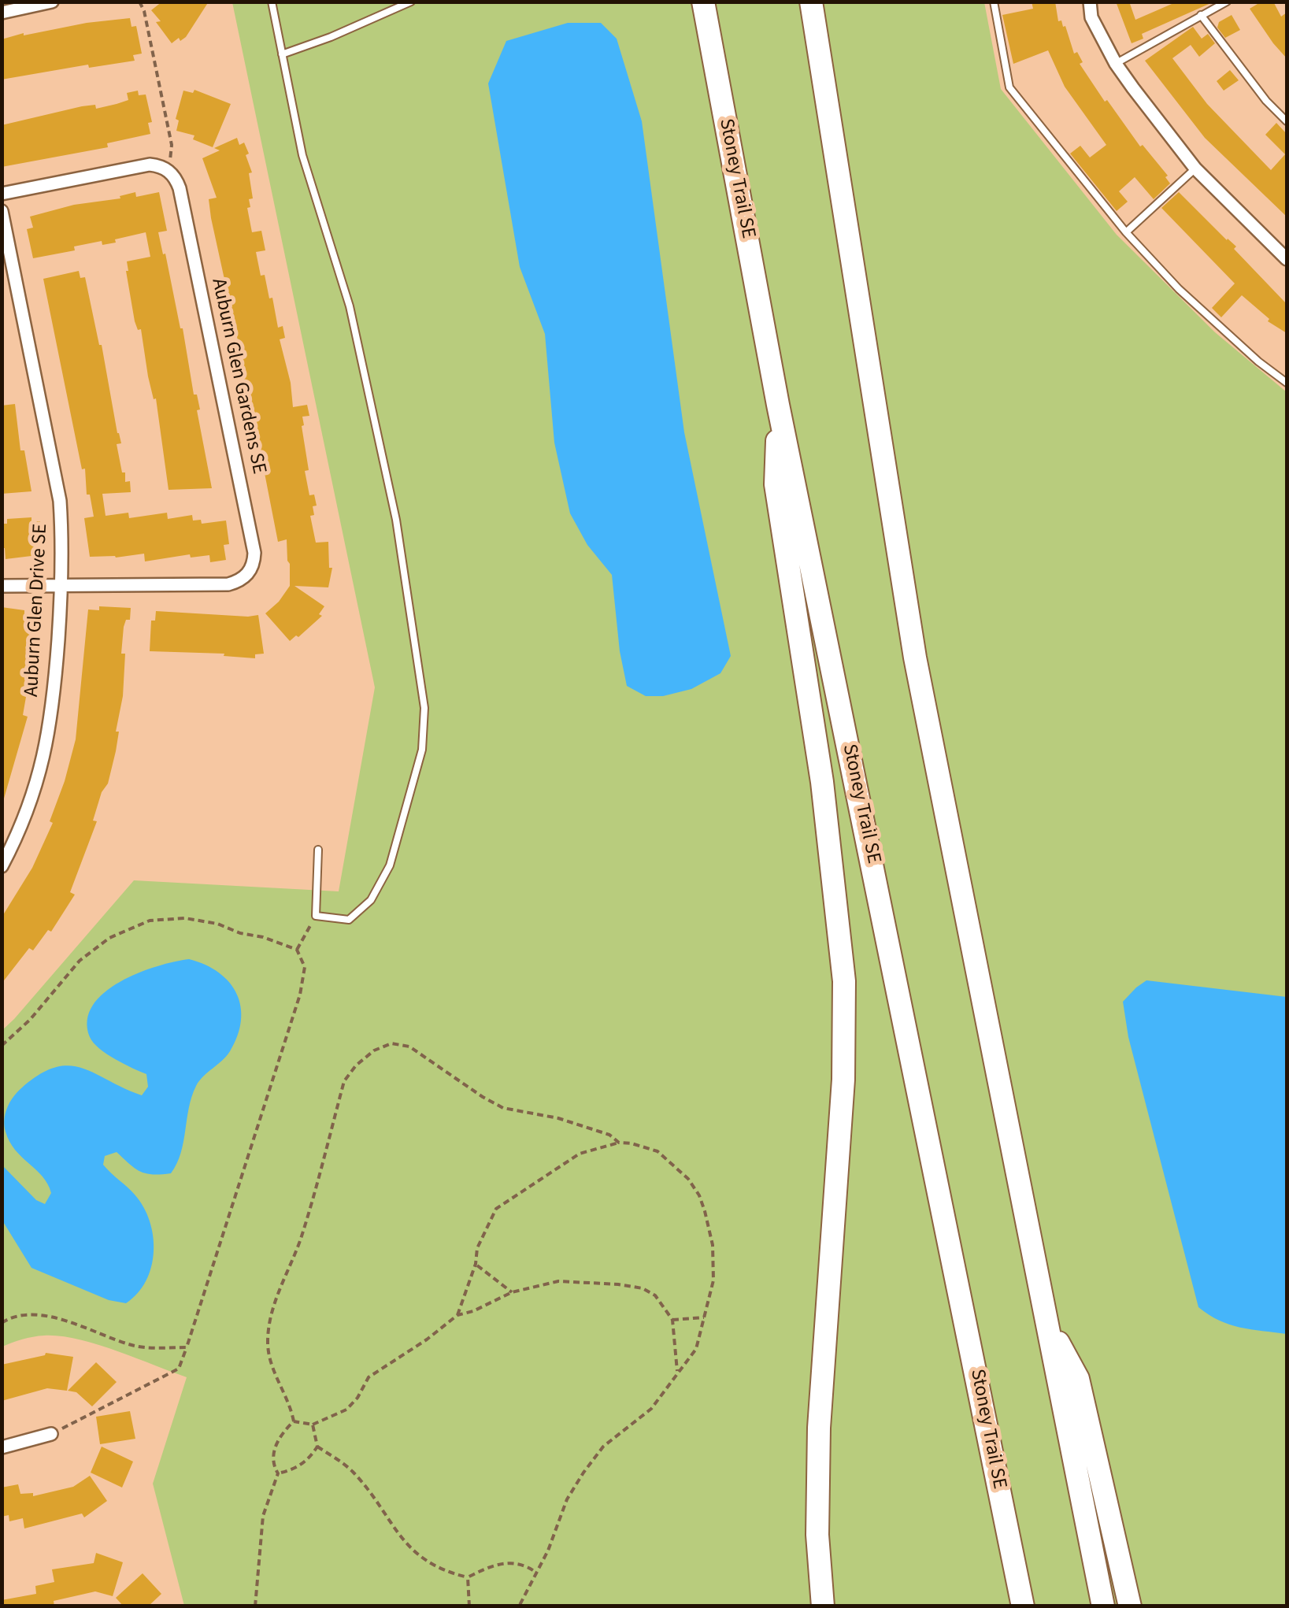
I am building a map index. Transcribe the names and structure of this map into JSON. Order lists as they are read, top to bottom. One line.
{"streets":{"highway":["Stoney Trail SE"],"street":["Auburn Glen Gardens SE","Auburn Glen Drive SE"]},"crossings":[["Auburn Glen Gardens SE","Auburn Glen Drive SE"]]}
